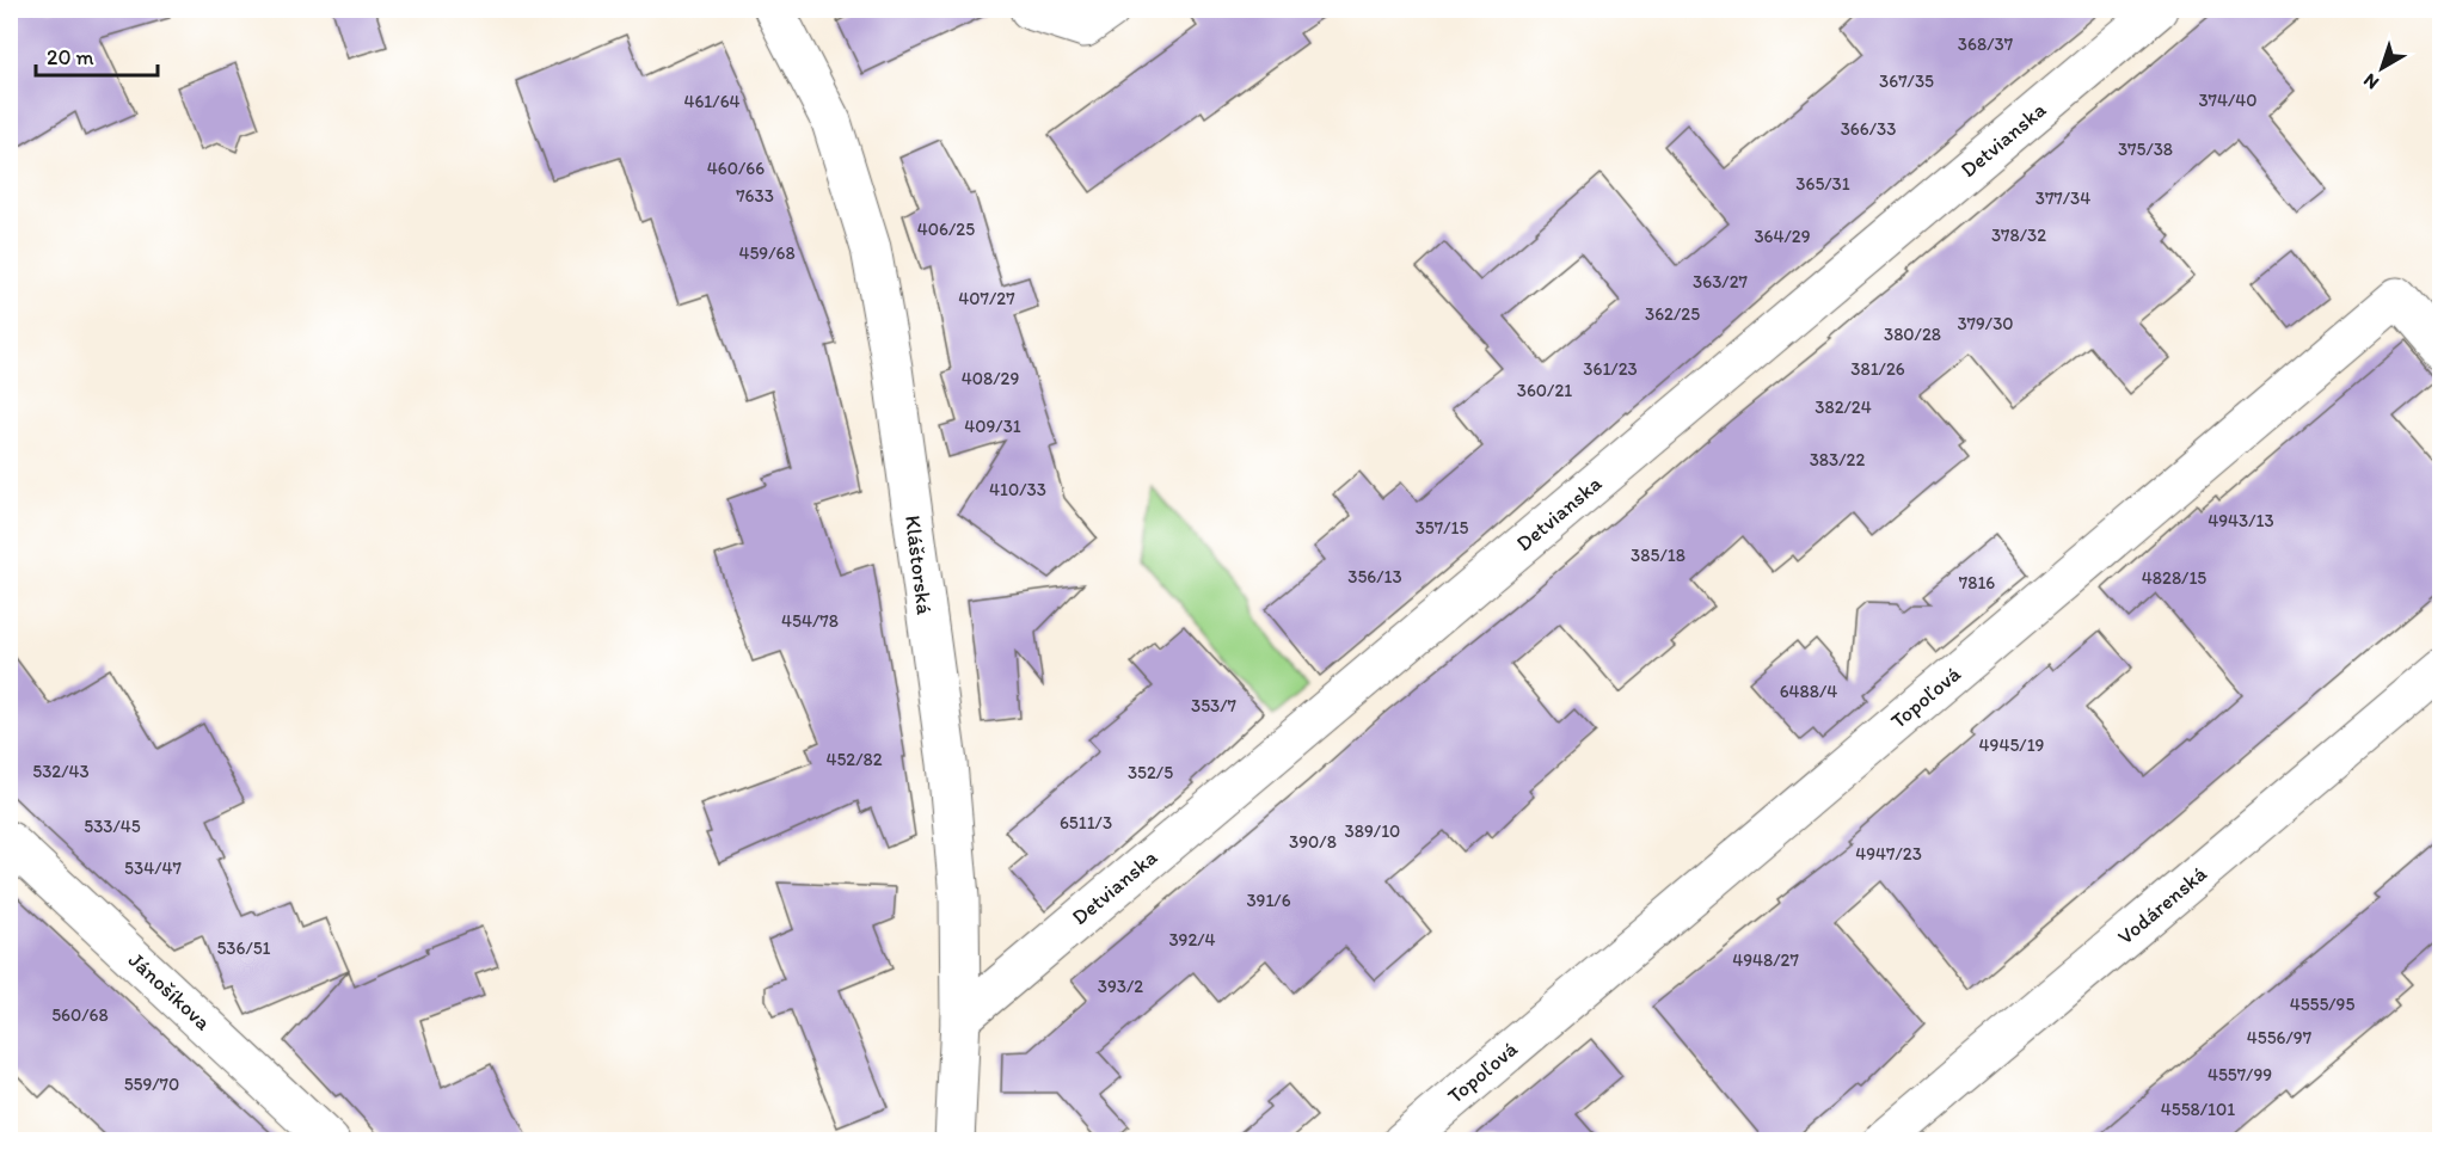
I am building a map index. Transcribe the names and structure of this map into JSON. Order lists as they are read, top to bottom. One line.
{"streets":{"street":["Detvianska","Kláštorská","Topoľová","Vodárenská","Jánošíkova"]},"crossings":[["Detvianska","Kláštorská"]],"house_numbers":["368/37","367/35","374/40","461/64","366/33","375/38","460/66","365/31","7633","377/34","406/25","378/32","364/29","459/68","363/27","407/27","362/25","379/30","380/28","361/23","381/26","408/29","360/21","382/24","409/31","383/22","410/33","4943/13","357/15","385/18","356/13","4828/15","7816","454/78","6488/4","353/7","4945/19","452/82","532/43","352/5","6511/3","533/45","389/10","390/8","4947/23","534/47","391/6","392/4","536/51","4948/27","393/2","4555/95","560/68","4556/97","4557/99","559/70","4558/101"],"scale_bar":"20 m","north":"bottom left"}
